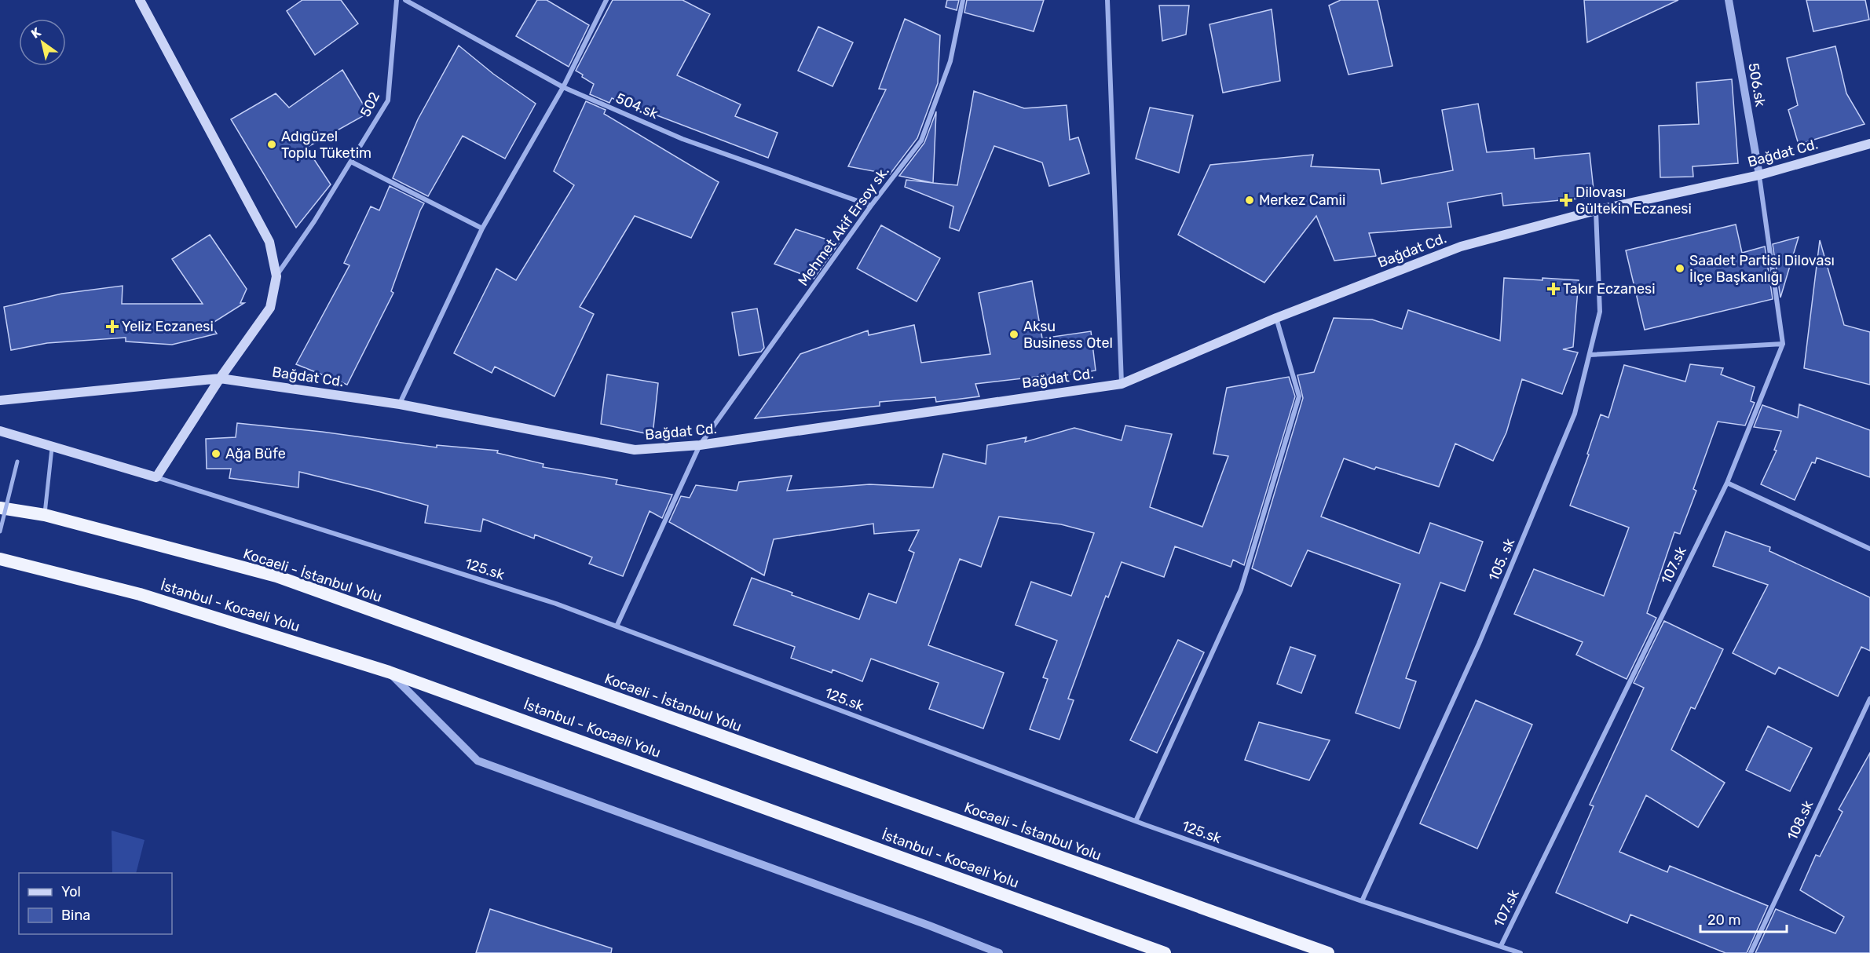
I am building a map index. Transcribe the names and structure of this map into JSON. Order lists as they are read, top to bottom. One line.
{"streets":{"highway":["Kocaeli - İstanbul Yolu","İstanbul - Kocaeli Yolu"],"main road":["Bağdat Cd."],"street":["506.sk","502","504.sk","Mehmet Akif Ersoy sk.","105. sk","107.sk","125.sk","108.sk"]},"crossings":[["506.sk","Bağdat Cd."],["506.sk","107.sk"],["504.sk","Mehmet Akif Ersoy sk."],["Bağdat Cd.","Mehmet Akif Ersoy sk."],["Bağdat Cd.","105. sk"],["Bağdat Cd.","107.sk"],["Mehmet Akif Ersoy sk.","125.sk"],["105. sk","125.sk"],["107.sk","125.sk"]],"places":{"other":["Adıgüzel Toplu Tüketim","Merkez Camii","Saadet Partisi Dilovası İlçe Başkanlığı","Aksu Business Otel","Ağa Büfe"],"health":["Dilovası Gültekin Eczanesi","Takır Eczanesi","Yeliz Eczanesi"]},"legend":["Yol","Bina"],"scale_bar":"20 m","north":"top left"}
